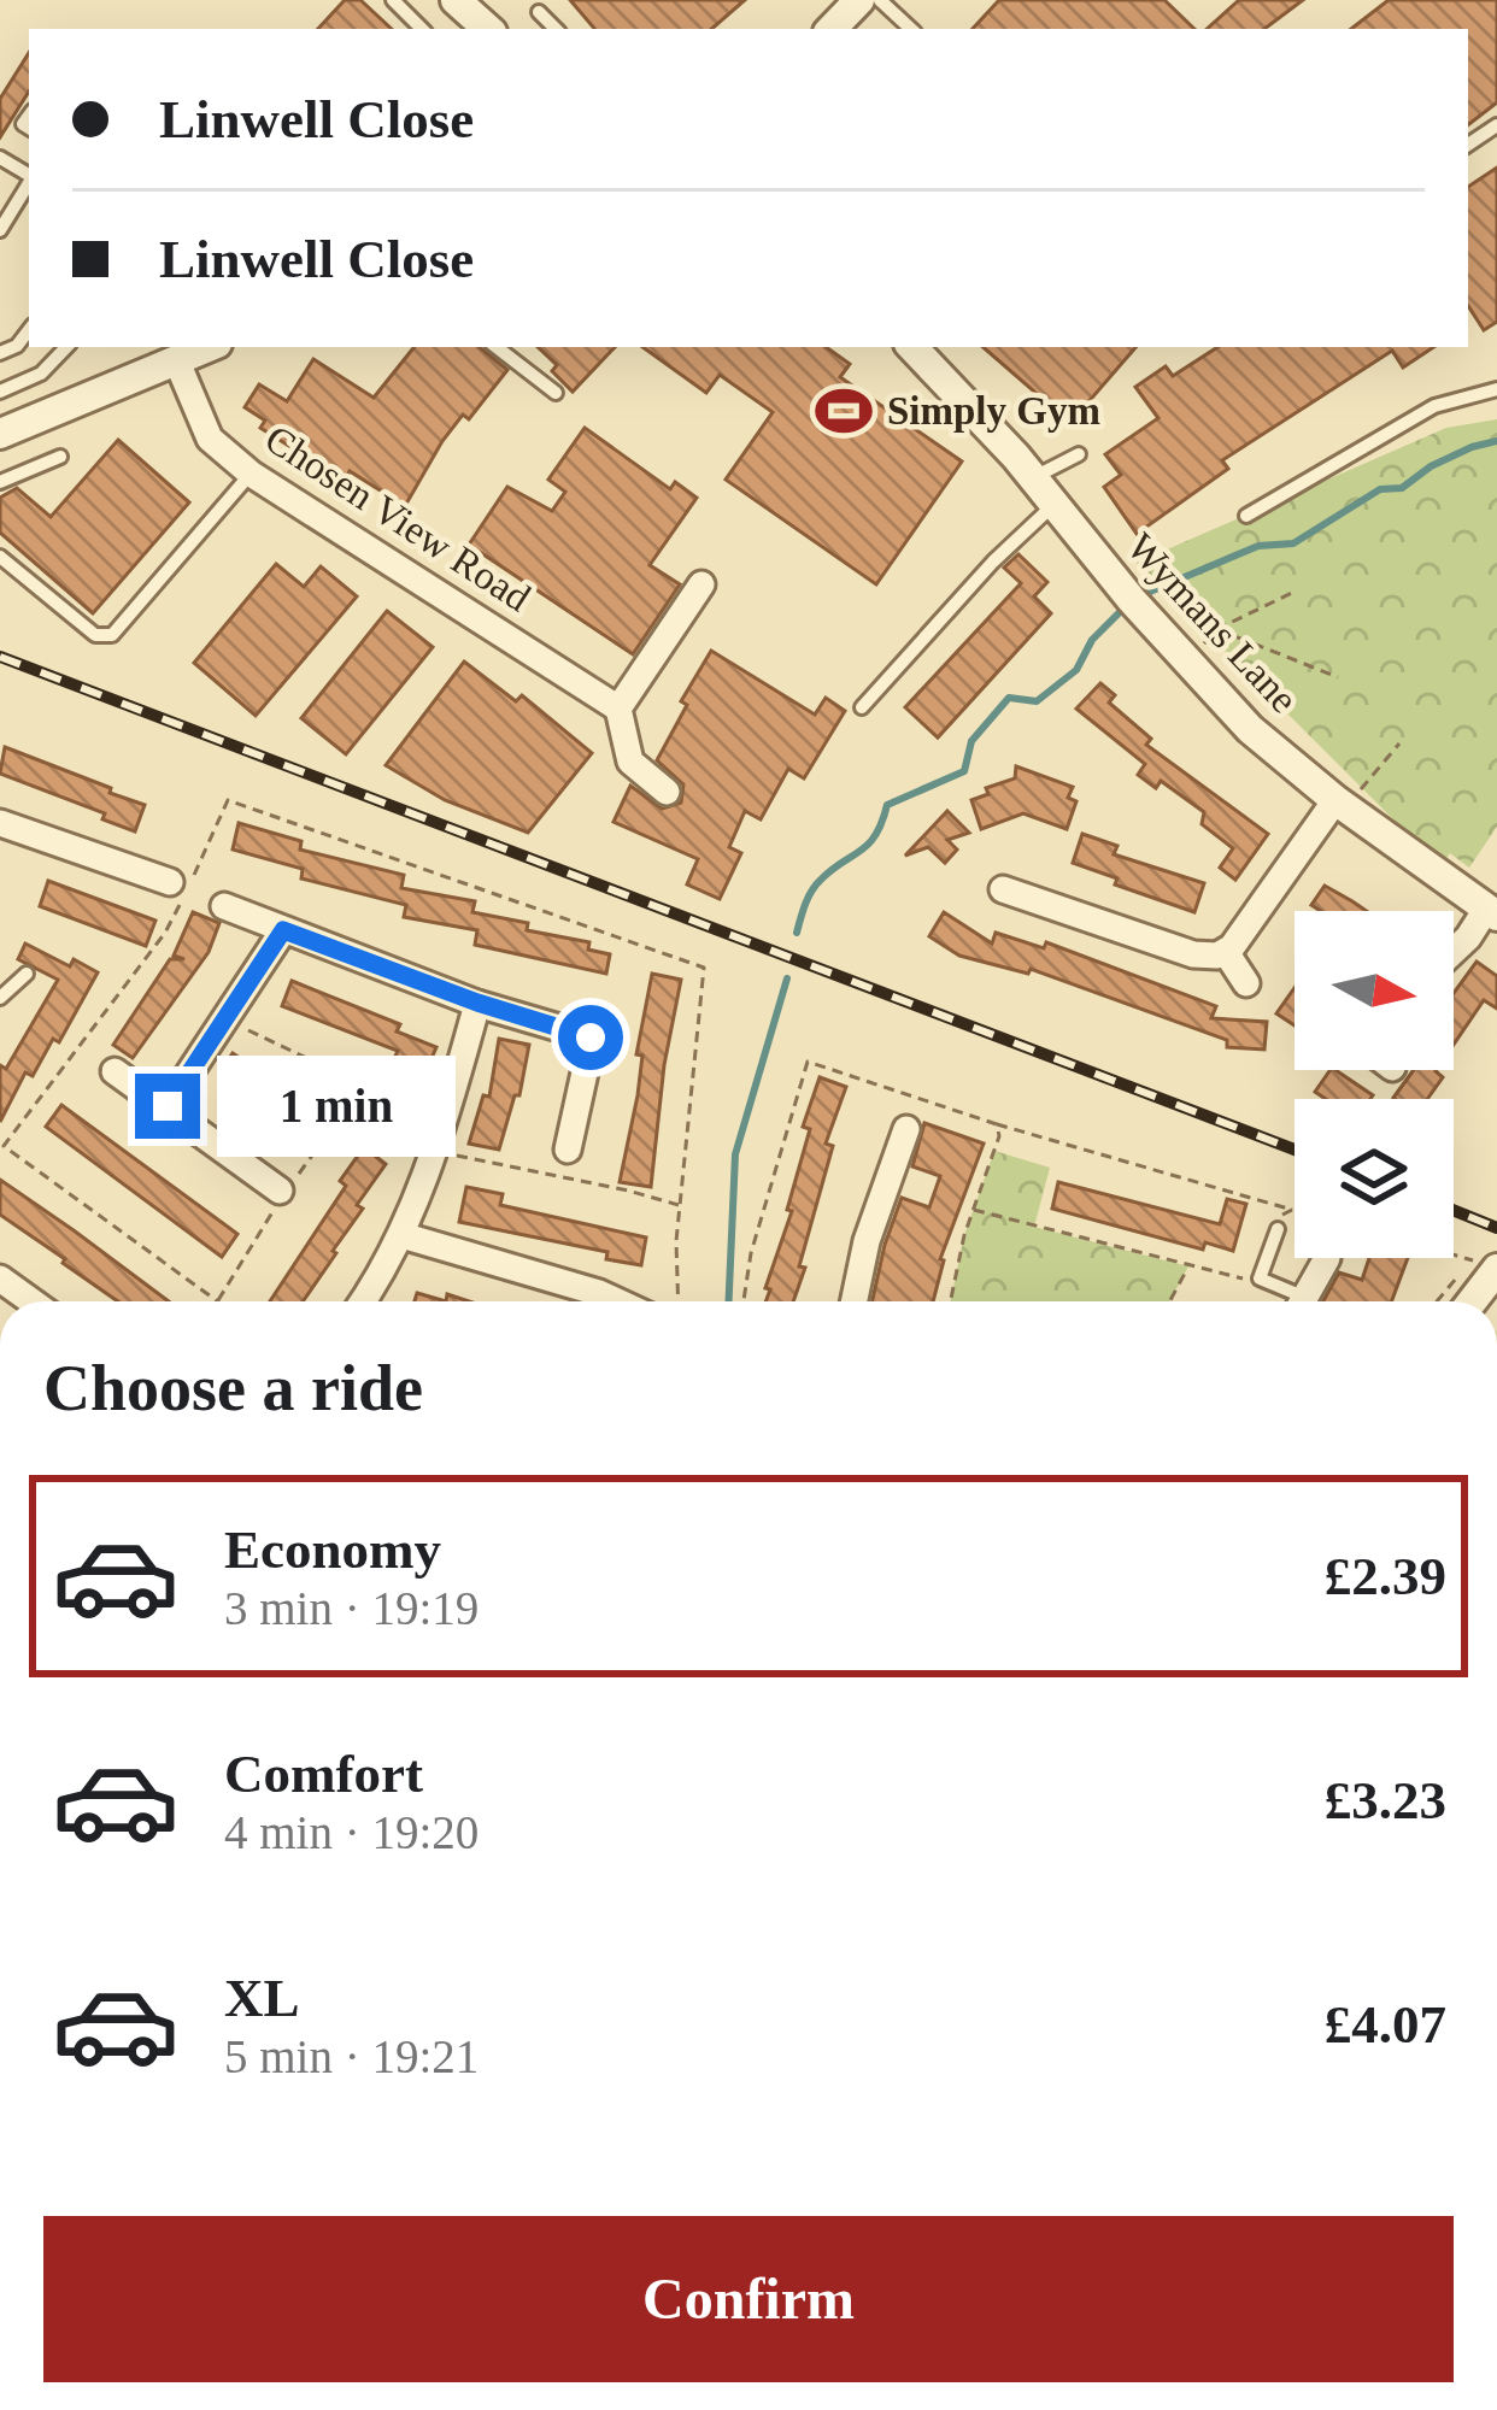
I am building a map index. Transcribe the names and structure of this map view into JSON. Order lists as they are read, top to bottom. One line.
{"streets":{"street":["Chosen View Road","Wymans Lane"]},"places":{"sports":["Simply Gym"]},"north":"right","page":{"banner":["Linwell Close","Linwell Close"],"bubble":"1 min","heading":"Choose a ride","list":[{"name":"Economy","note":"3 min · 19:19","value":"£2.39"},{"name":"Comfort","note":"4 min · 19:20","value":"£3.23"},{"name":"XL","note":"5 min · 19:21","value":"£4.07"}],"buttons":"Confirm"}}
